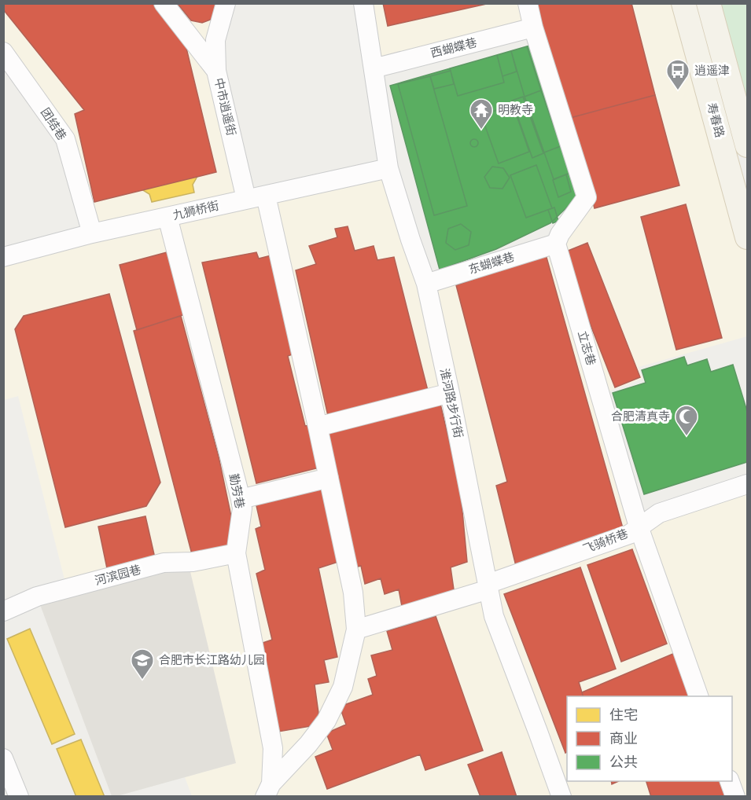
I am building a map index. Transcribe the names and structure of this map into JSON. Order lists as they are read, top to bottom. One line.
{"streets":{"main road":["寿春路"],"street":["西蝴蝶巷","中市逍遥街","团结巷","九狮桥街","东蝴蝶巷","立志巷","淮河路步行街","勤劳巷","飞骑桥巷","河滨园巷"]},"crossings":[["西蝴蝶巷","淮河路步行街"],["中市逍遥街","九狮桥街"],["团结巷","九狮桥街"],["九狮桥街","淮河路步行街"],["九狮桥街","勤劳巷"],["东蝴蝶巷","立志巷"],["东蝴蝶巷","淮河路步行街"],["立志巷","飞骑桥巷"],["淮河路步行街","飞骑桥巷"],["勤劳巷","河滨园巷"]],"places":{"bus stop":["逍遥津"],"temple":["明教寺"],"mosque":["合肥清真寺"],"school or university":["合肥市长江路幼儿园"]},"legend":["住宅","商业","公共"]}
